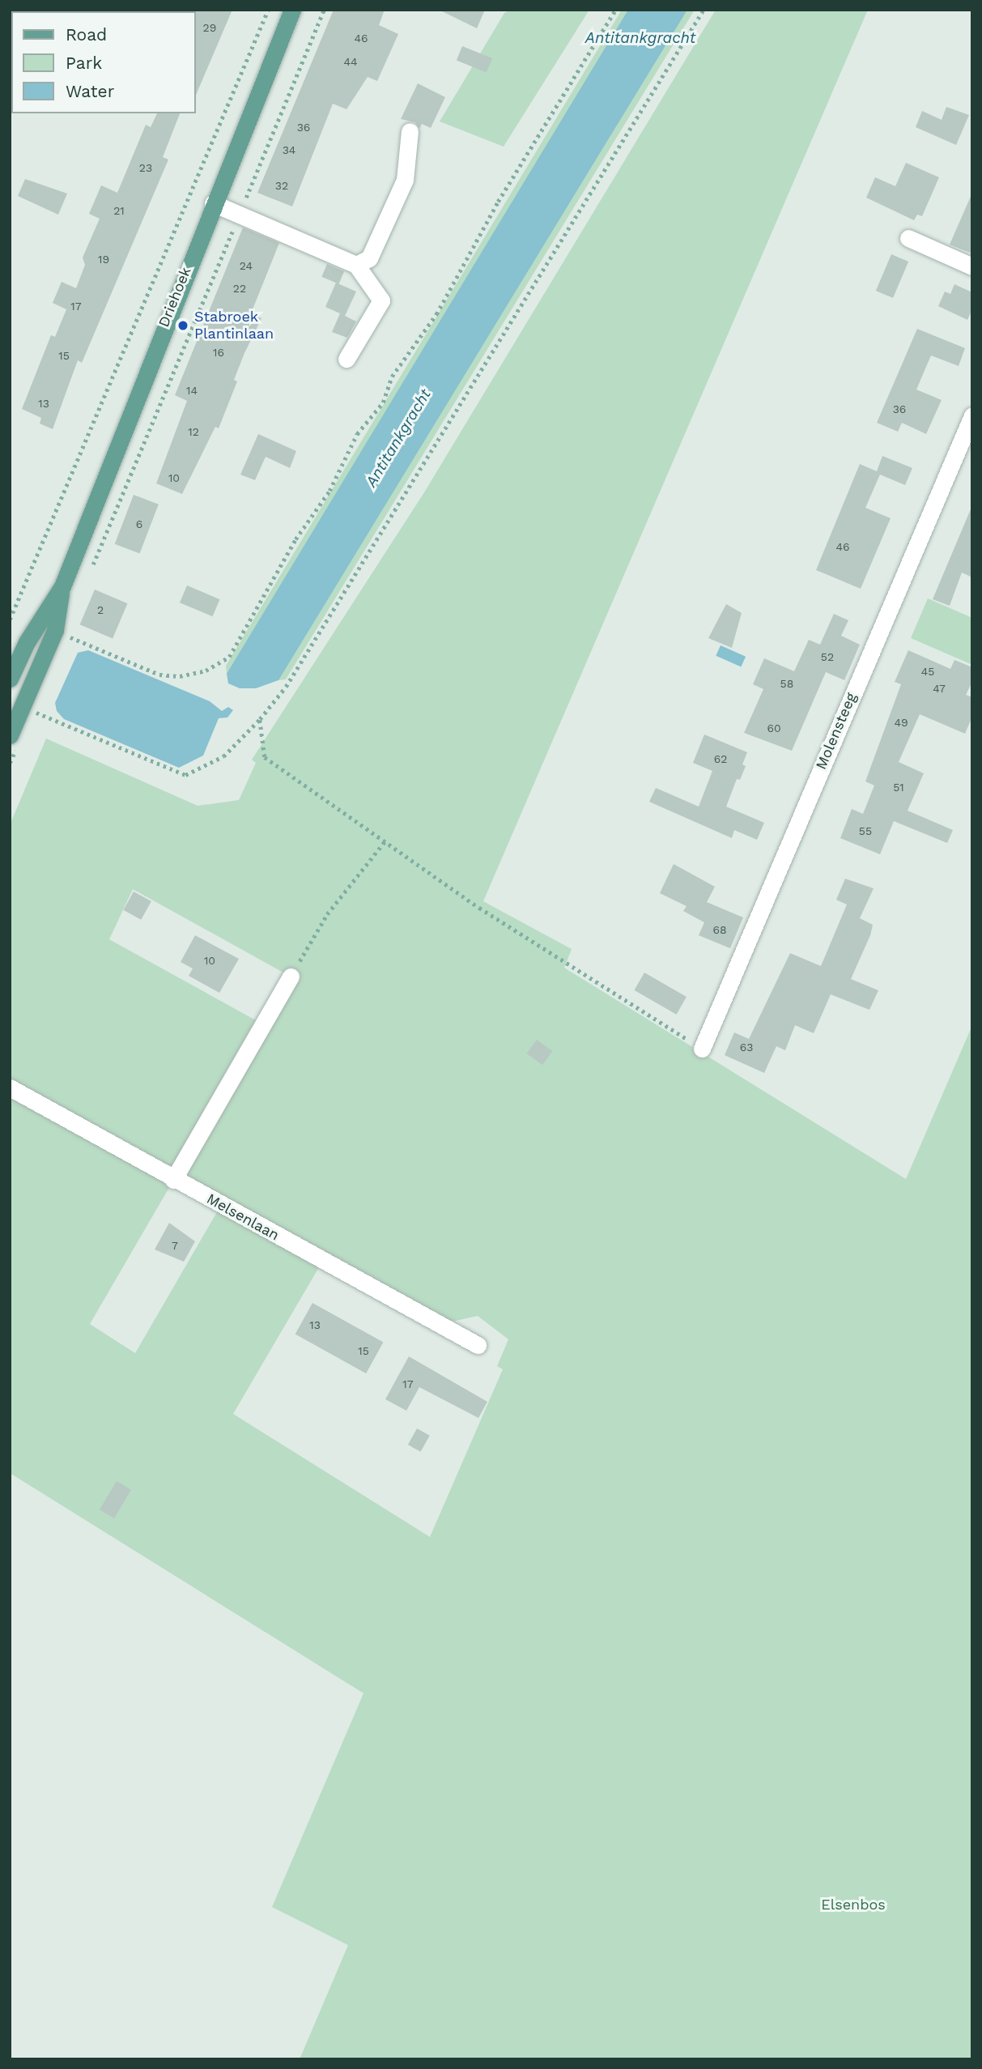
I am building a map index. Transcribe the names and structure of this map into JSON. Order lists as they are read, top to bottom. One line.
{"streets":{"main road":["Driehoek"],"street":["Molensteeg","Melsenlaan"]},"water":["Antitankgracht"],"parks":["Elsenbos"],"places":["Stabroek Plantinlaan"],"house_numbers":["29","46","44","36","34","23","32","21","19","24","22","17","16","15","14","13","36","12","10","6","46","2","52","45","58","47","49","60","62","51","55","68","10","63","7","13","15","17"],"legend":["Road","Park","Water"]}
